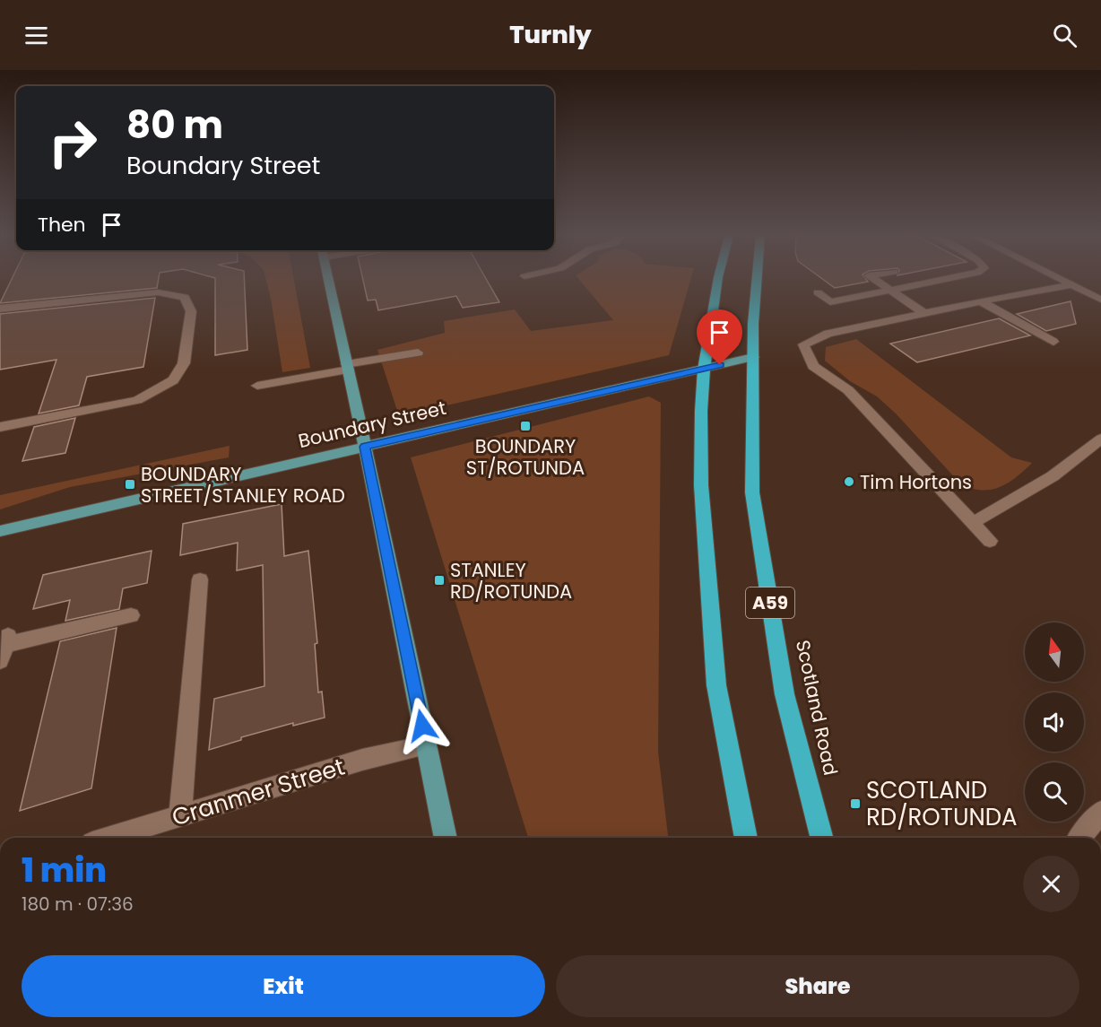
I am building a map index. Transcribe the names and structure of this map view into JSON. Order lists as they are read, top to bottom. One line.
{"streets":{"highway":["A59","Scotland Road"],"main road":["Boundary Street"],"street":["Cranmer Street"]},"crossings":[["Boundary Street","A59"],["Boundary Street","Scotland Road"],["A59","Scotland Road"]],"places":{"transit":["BOUNDARY ST/ROTUNDA","BOUNDARY STREET/STANLEY ROAD","STANLEY RD/ROTUNDA","SCOTLAND RD/ROTUNDA"],"other":["Tim Hortons"]},"north":"top","page":{"header":"Turnly","turn":["80 m","Boundary Street"],"then":"Then","heading":["1 min","180 m · 07:36"],"buttons":["Exit","Share"]}}
